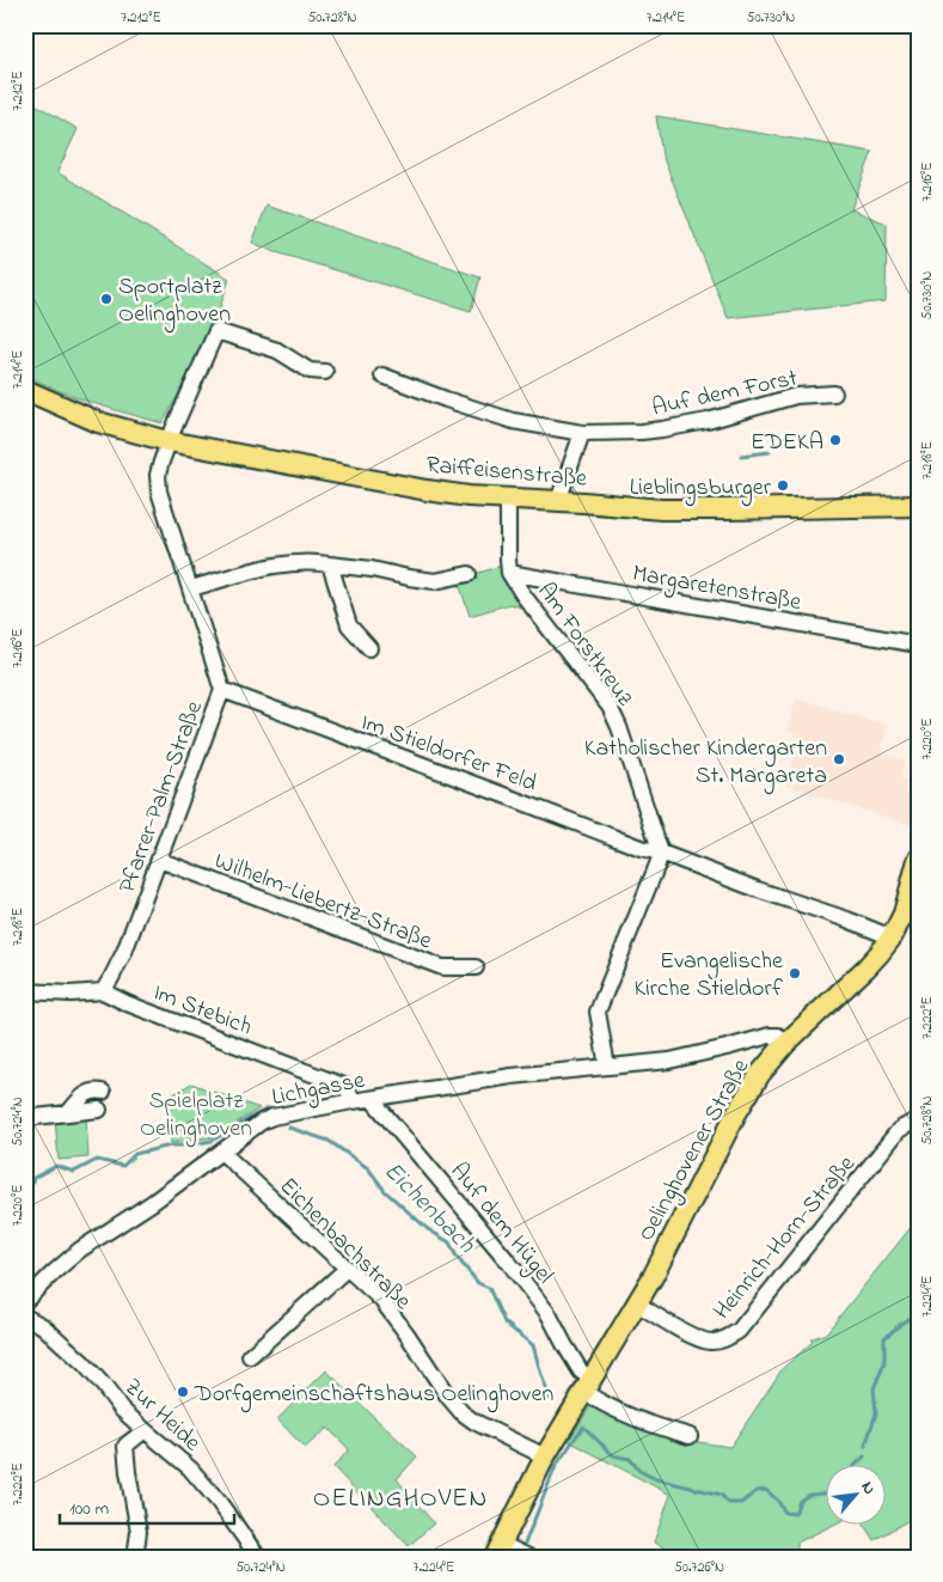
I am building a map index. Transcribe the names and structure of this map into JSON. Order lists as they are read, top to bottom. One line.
{"streets":{"main road":["Raiffeisenstraße","Oelinghovener Straße"],"street":["Auf dem Forst","Margaretenstraße","Am Forstkreuz","Im Stieldorfer Feld","Pfarrer-Palm-Straße","Wilhelm-Liebertz-Straße","Im Stebich","Lichgasse","Auf dem Hügel","Heinrich-Horn-Straße","Eichenbachstraße","Zur Heide"]},"crossings":[["Raiffeisenstraße","Am Forstkreuz"],["Raiffeisenstraße","Pfarrer-Palm-Straße"],["Margaretenstraße","Am Forstkreuz"],["Am Forstkreuz","Im Stieldorfer Feld"],["Im Stieldorfer Feld","Pfarrer-Palm-Straße"],["Pfarrer-Palm-Straße","Wilhelm-Liebertz-Straße"],["Pfarrer-Palm-Straße","Im Stebich"],["Im Stebich","Lichgasse"],["Lichgasse","Oelinghovener Straße"],["Lichgasse","Auf dem Hügel"],["Lichgasse","Eichenbachstraße"],["Oelinghovener Straße","Auf dem Hügel"],["Oelinghovener Straße","Heinrich-Horn-Straße"],["Oelinghovener Straße","Eichenbachstraße"]],"districts":["OELINGHOVEN"],"water":["Eichenbach"],"parks":["Spielplatz Oelinghoven"],"places":["Sportplatz Oelinghoven","EDEKA","Lieblingsburger","Katholischer Kindergarten St. Margareta","Evangelische Kirche Stieldorf","Dorfgemeinschaftshaus Oelinghoven"],"scale_bar":"100 m","north":"top right","coordinates":["7.212°E","50.728°N","7.214°E","50.730°N","7.216°E","7.218°E","7.220°E","7.222°E","50.724°N","7.224°E","50.726°N"]}
